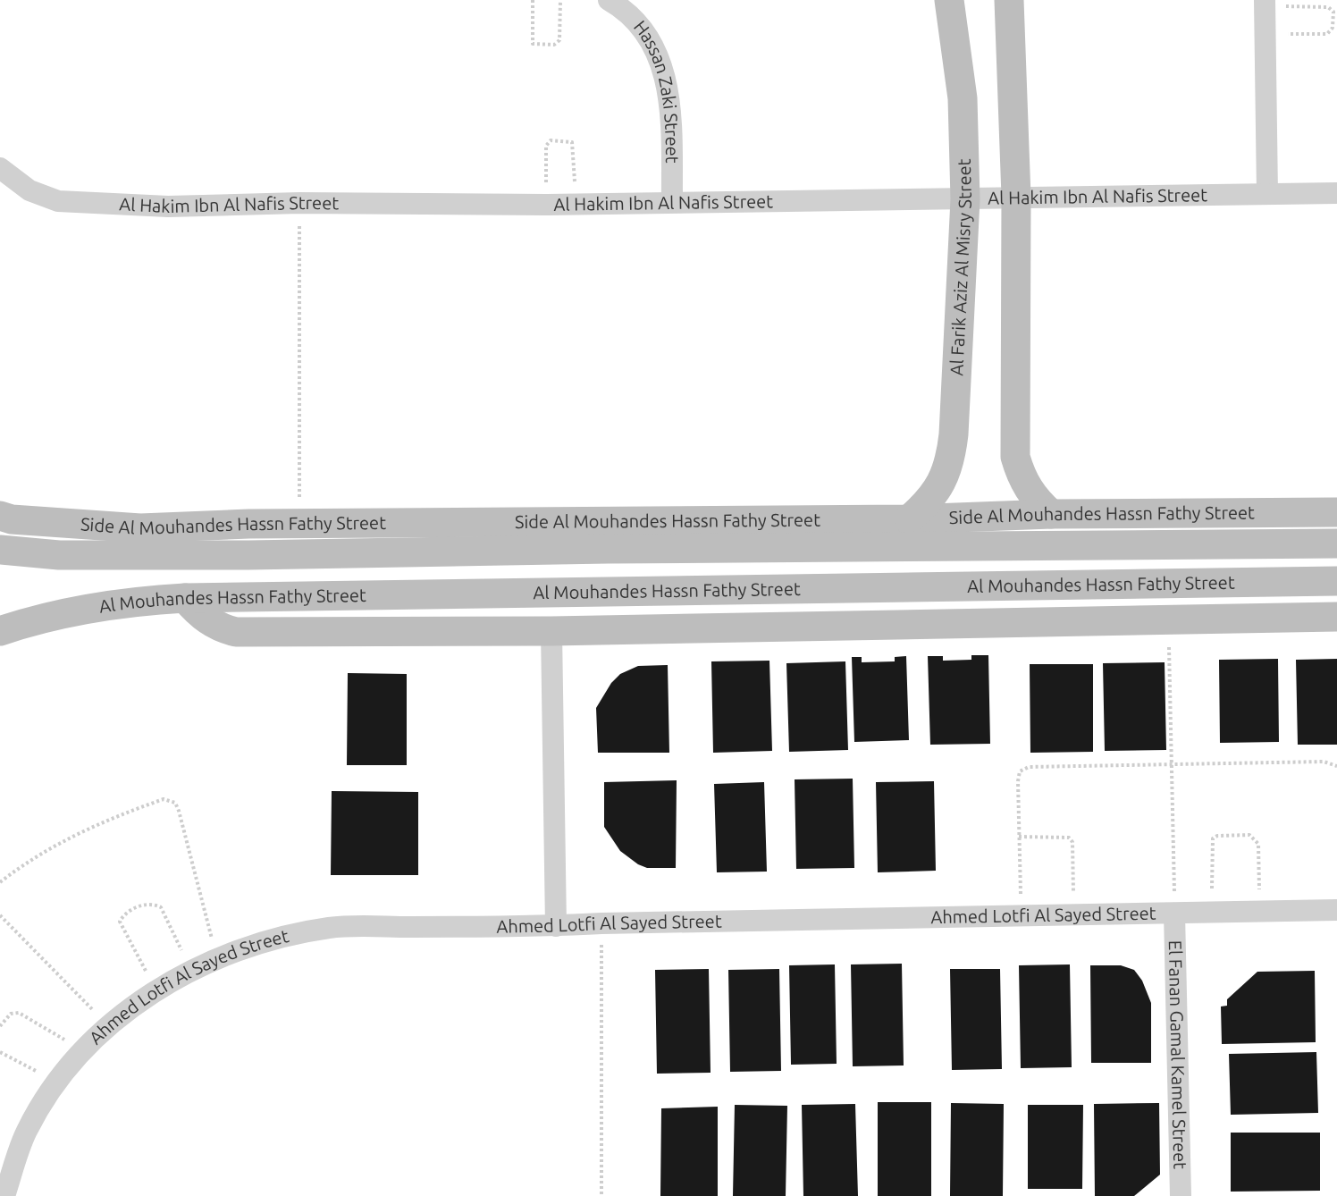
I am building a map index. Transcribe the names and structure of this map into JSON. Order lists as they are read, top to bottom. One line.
{"streets":{"street":["Hassan Zaki Street","Al Hakim Ibn Al Nafis Street","Al Farik Aziz Al Misry Street","Side Al Mouhandes Hassn Fathy Street","Al Mouhandes Hassn Fathy Street","Ahmed Lotfi Al Sayed Street","El Fanan Gamal Kamel Street"]},"crossings":[["Hassan Zaki Street","Al Hakim Ibn Al Nafis Street"],["Al Hakim Ibn Al Nafis Street","Al Farik Aziz Al Misry Street"],["Al Farik Aziz Al Misry Street","Side Al Mouhandes Hassn Fathy Street"],["Ahmed Lotfi Al Sayed Street","El Fanan Gamal Kamel Street"]]}
